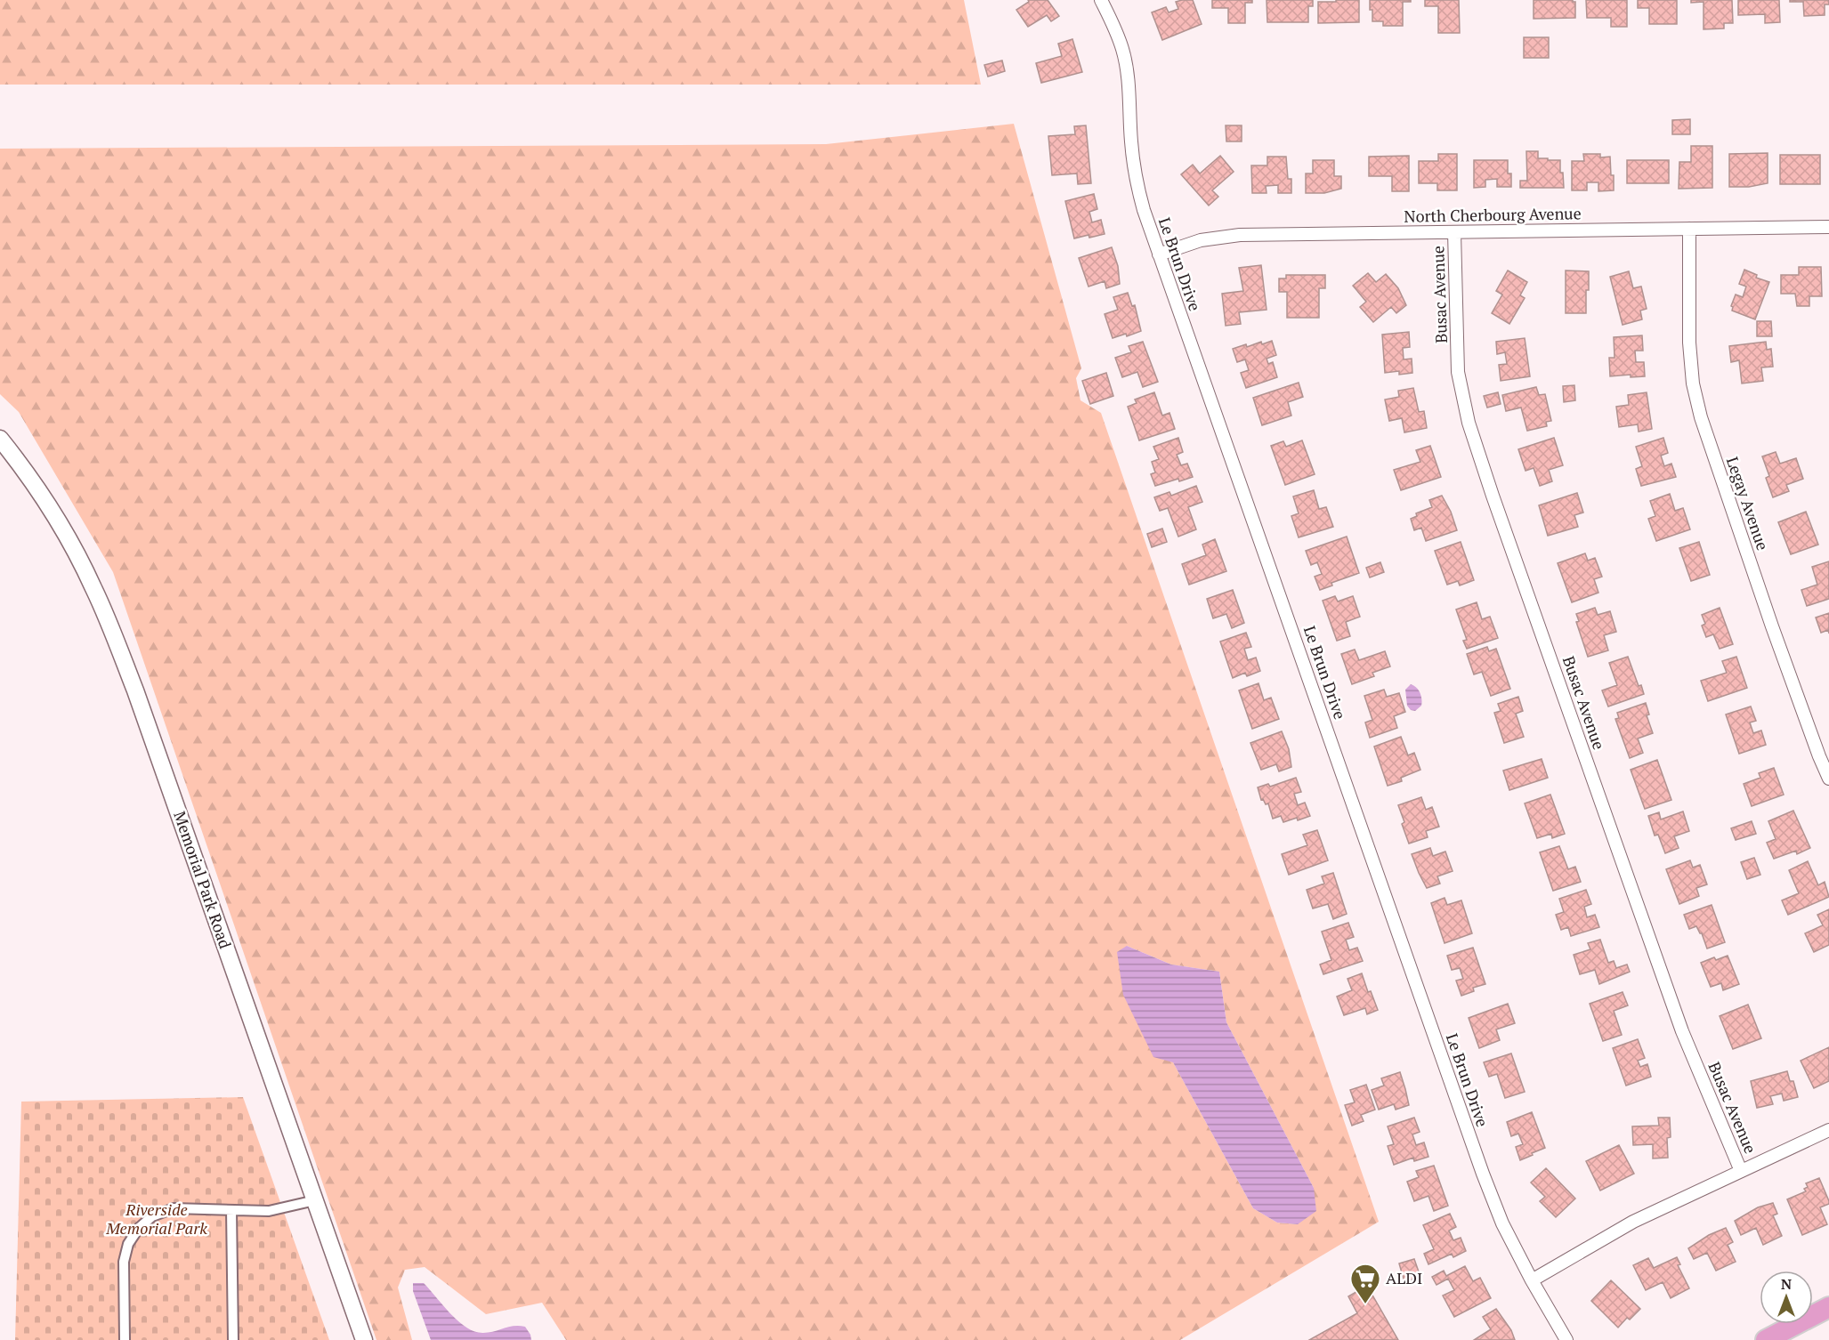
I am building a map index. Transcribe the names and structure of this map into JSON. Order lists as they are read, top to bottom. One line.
{"streets":{"street":["North Cherbourg Avenue","Le Brun Drive","Busac Avenue","Legay Avenue","Memorial Park Road"]},"crossings":[["North Cherbourg Avenue","Le Brun Drive"],["North Cherbourg Avenue","Busac Avenue"],["North Cherbourg Avenue","Legay Avenue"]],"parks":["Riverside Memorial Park"],"places":{"supermarket":["ALDI"]},"north":"top"}
